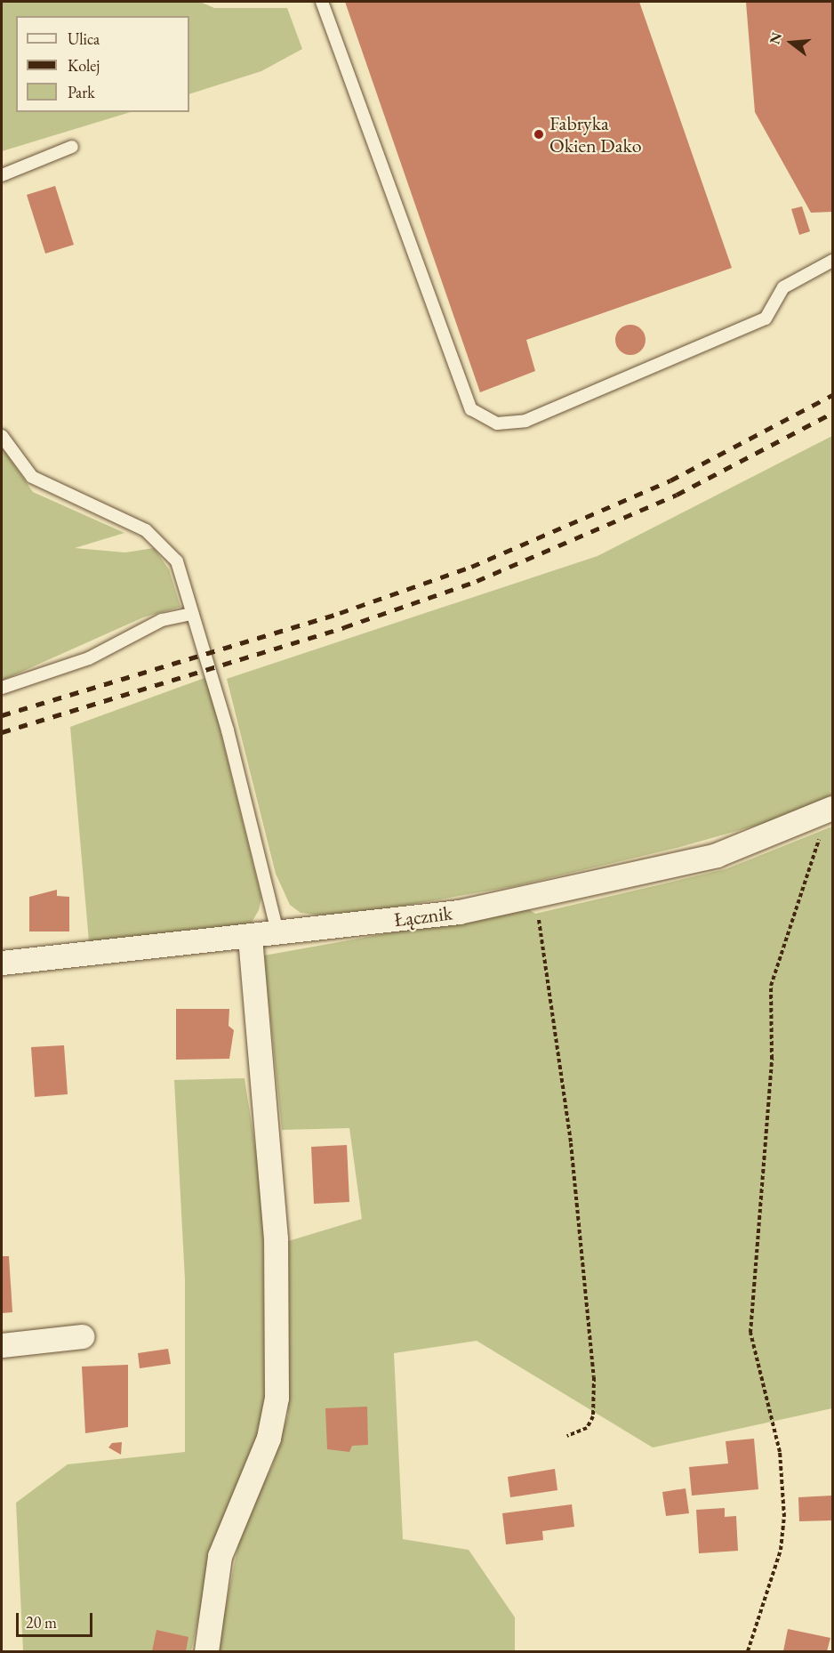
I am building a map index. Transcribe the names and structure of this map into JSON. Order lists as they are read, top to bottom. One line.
{"streets":{"street":["Łącznik"]},"places":["Fabryka Okien Dako"],"legend":["Ulica","Kolej","Park"],"scale_bar":"20 m","north":"left"}
